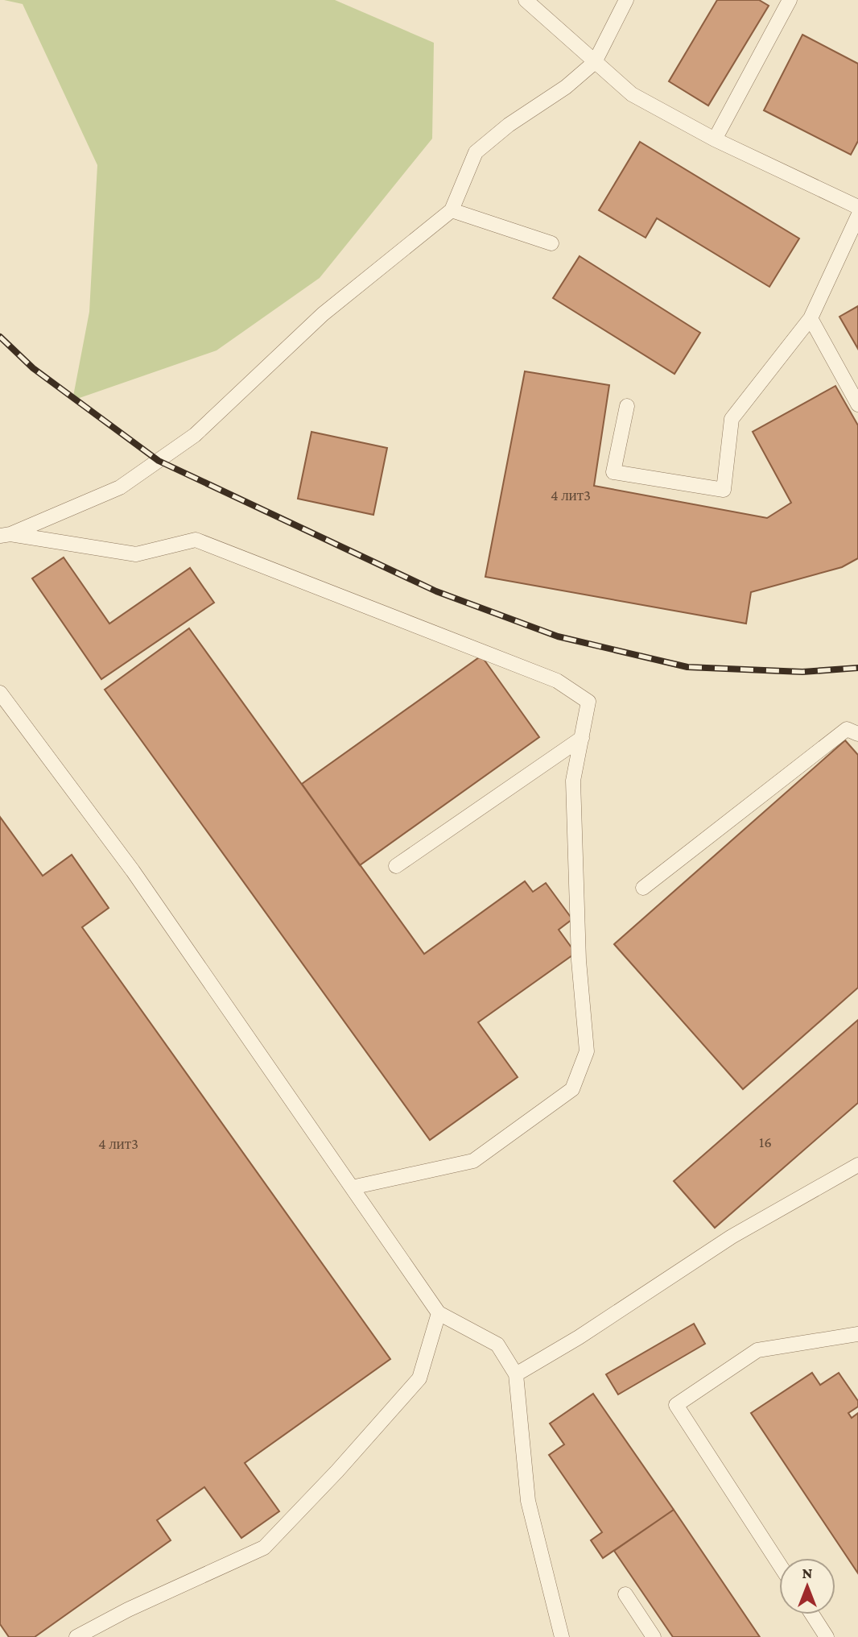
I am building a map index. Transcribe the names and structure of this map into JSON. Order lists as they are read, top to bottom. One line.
{"house_numbers":["4 лит3","16","4 лит3"],"north":"top"}
